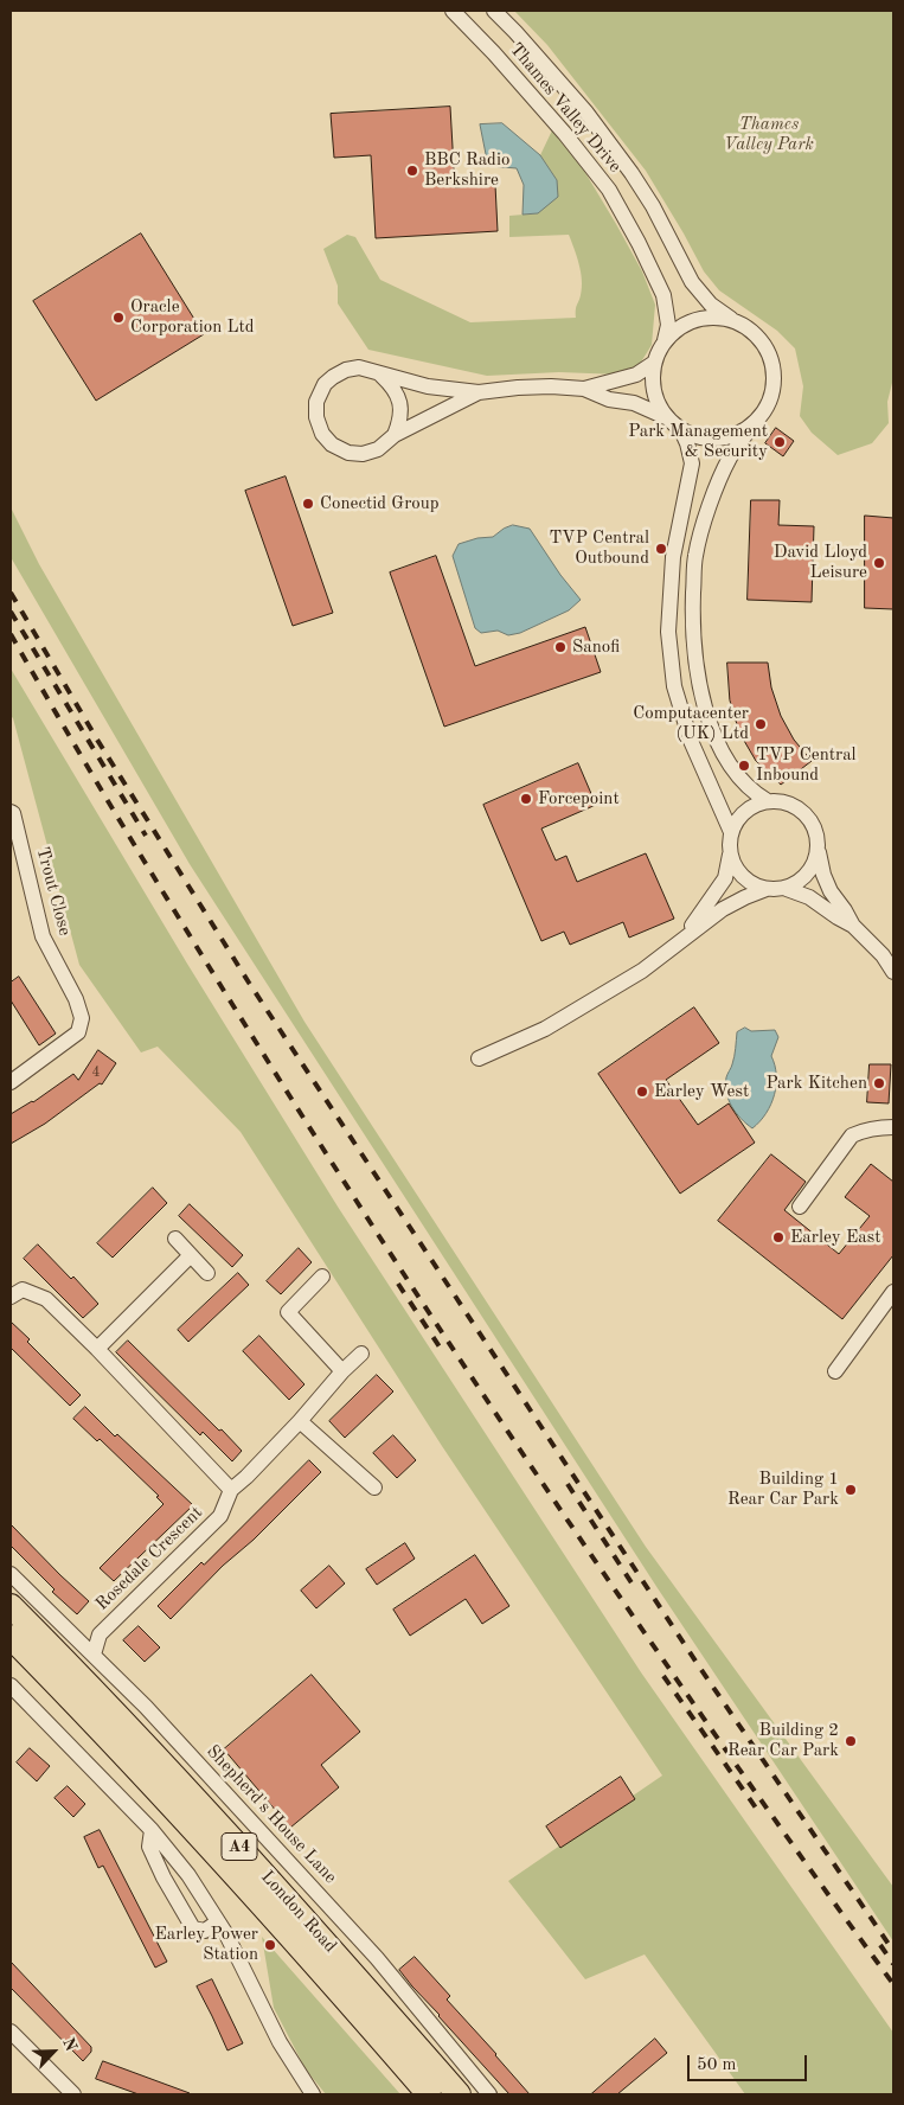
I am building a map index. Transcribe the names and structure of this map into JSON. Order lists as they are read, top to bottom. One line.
{"streets":{"main road":["A4","London Road"],"street":["Thames Valley Drive","Trout Close","Rosedale Crescent","Shepherd's House Lane"]},"crossings":[["Rosedale Crescent","Shepherd's House Lane"]],"parks":["Thames Valley Park"],"places":["BBC Radio Berkshire","Oracle Corporation Ltd","Park Management & Security","Conectid Group","TVP Central Outbound","David Lloyd Leisure","Sanofi","Computacenter (UK) Ltd","TVP Central Inbound","Forcepoint","Park Kitchen","Earley West","Earley East","Building 1 Rear Car Park","Building 2 Rear Car Park","Earley Power Station"],"house_numbers":["4"],"scale_bar":"50 m","north":"top right"}
